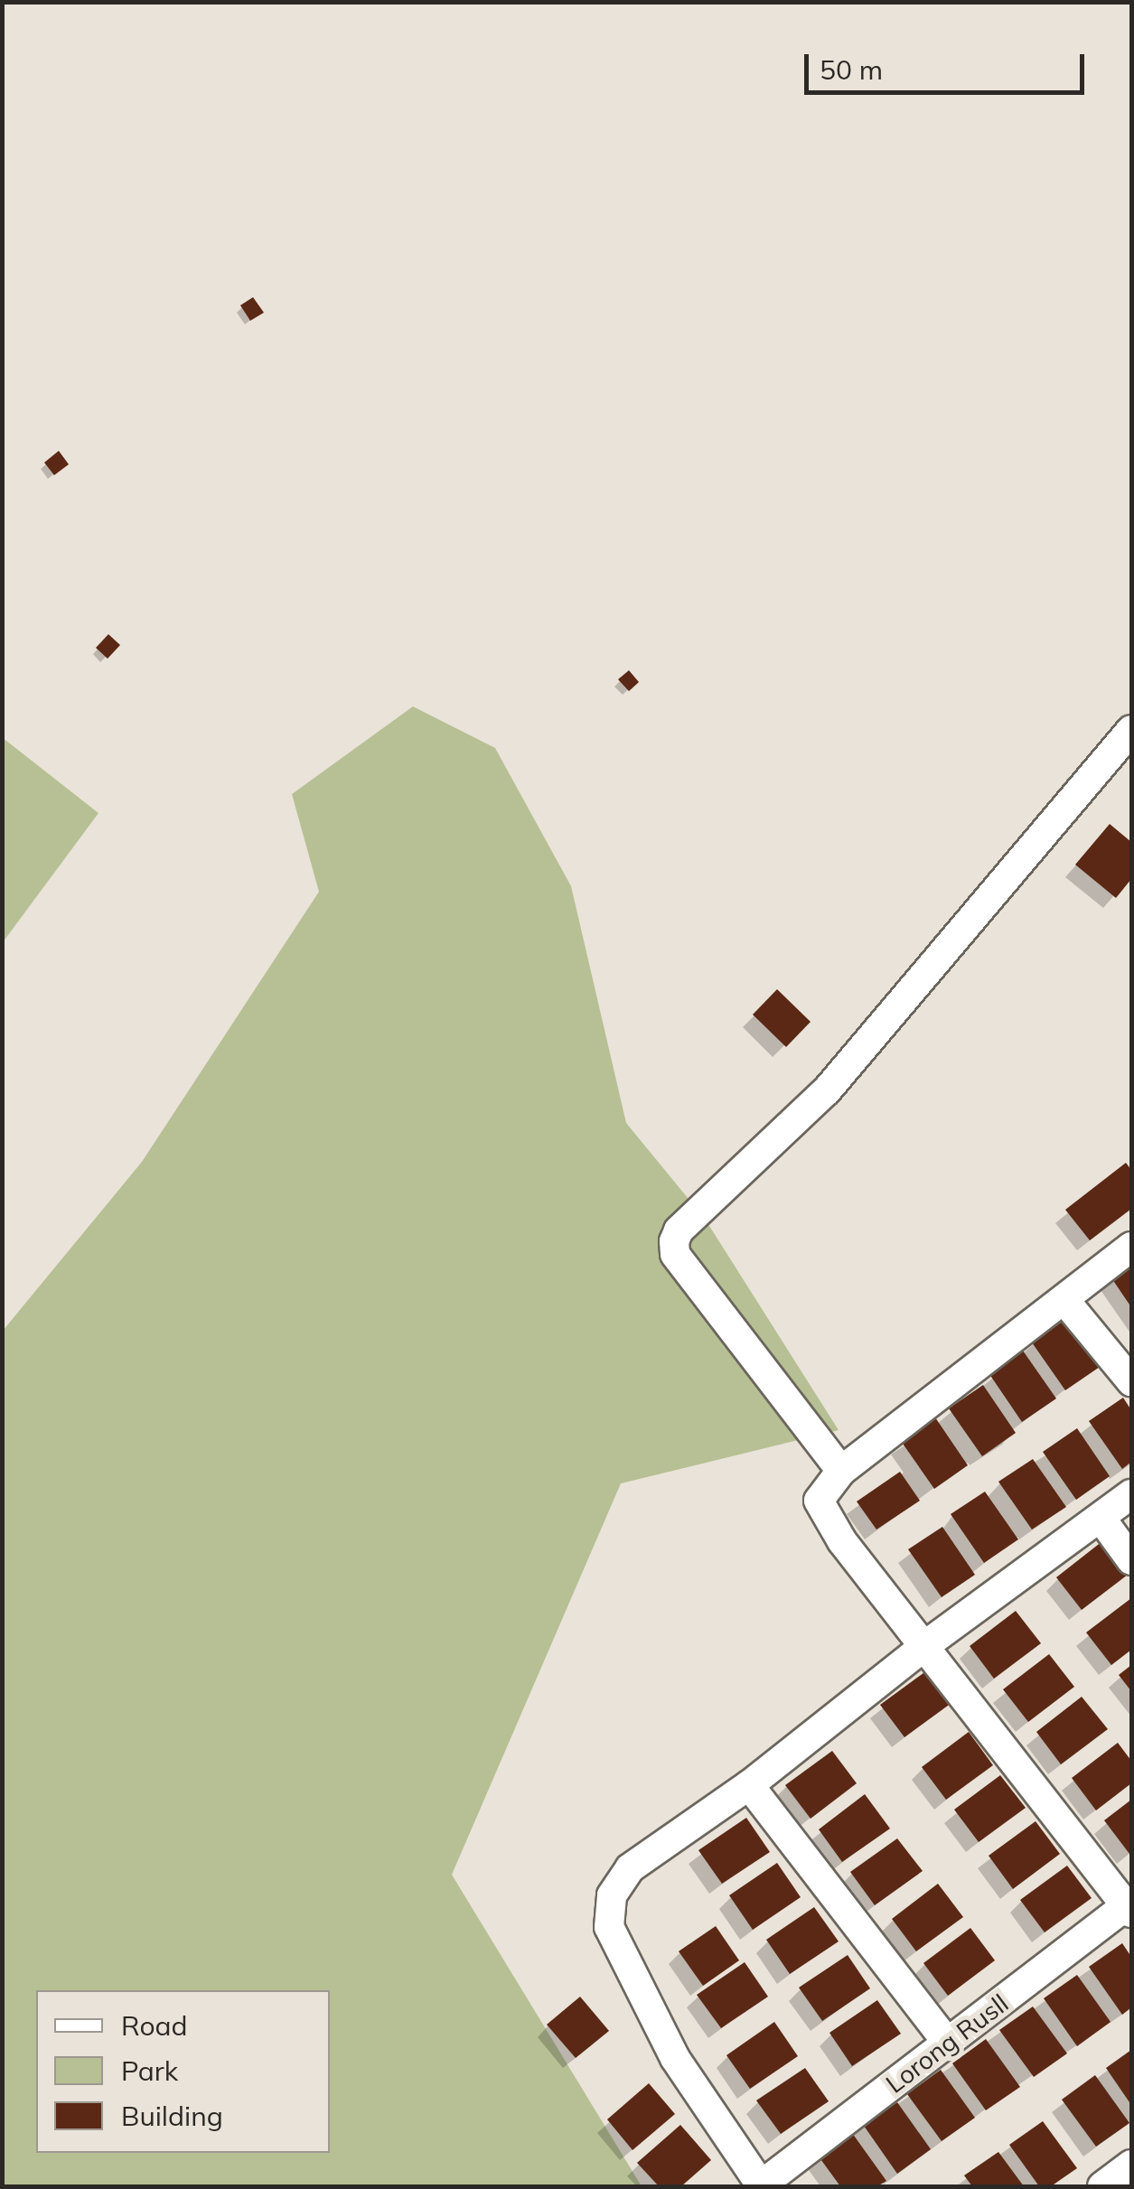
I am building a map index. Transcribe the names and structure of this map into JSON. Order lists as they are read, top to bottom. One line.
{"streets":{"street":["Lorong Rusll"]},"legend":["Road","Park","Building"],"scale_bar":"50 m"}
